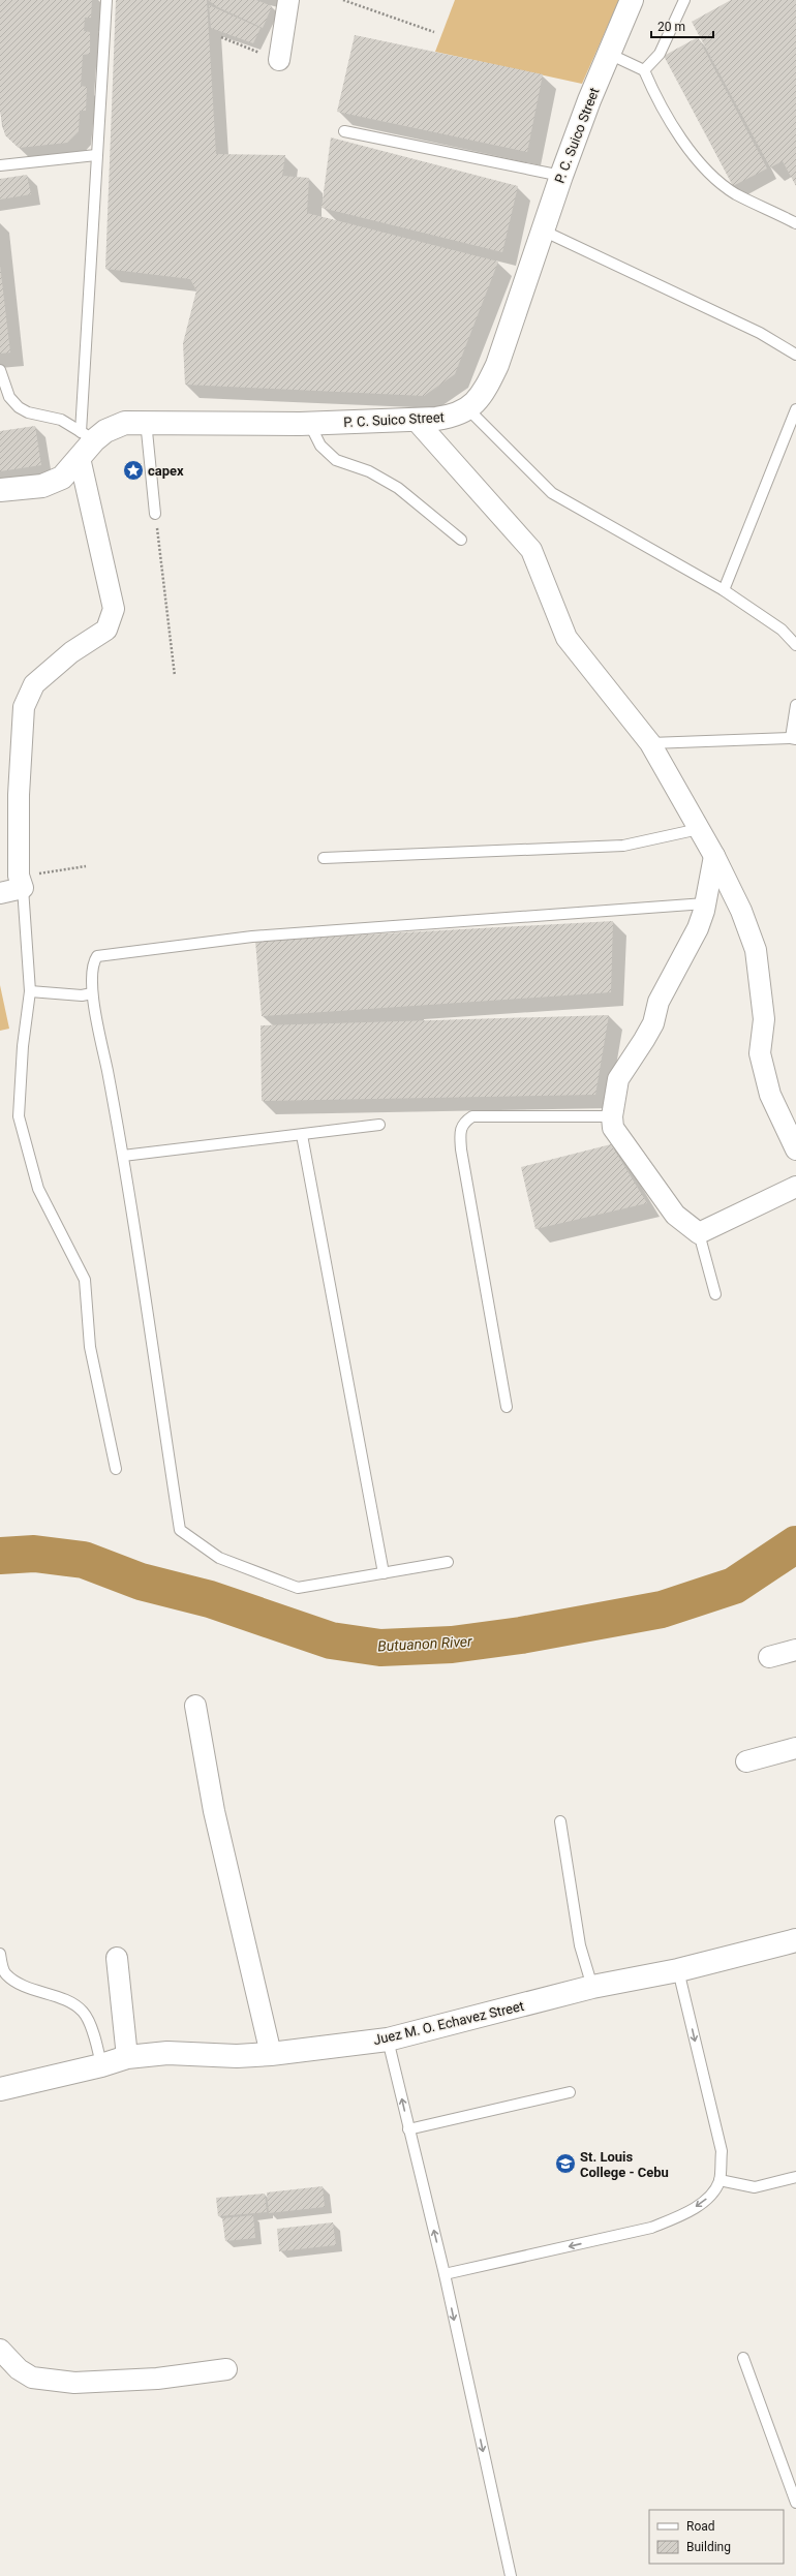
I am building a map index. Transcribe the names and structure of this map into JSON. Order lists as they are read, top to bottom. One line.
{"streets":{"street":["P. C. Suico Street","Juez M. O. Echavez Street"]},"water":["Butuanon River"],"places":{"place":["capex"],"school or university":["St. Louis College - Cebu"]},"legend":["Road","Building"],"scale_bar":"20 m"}
